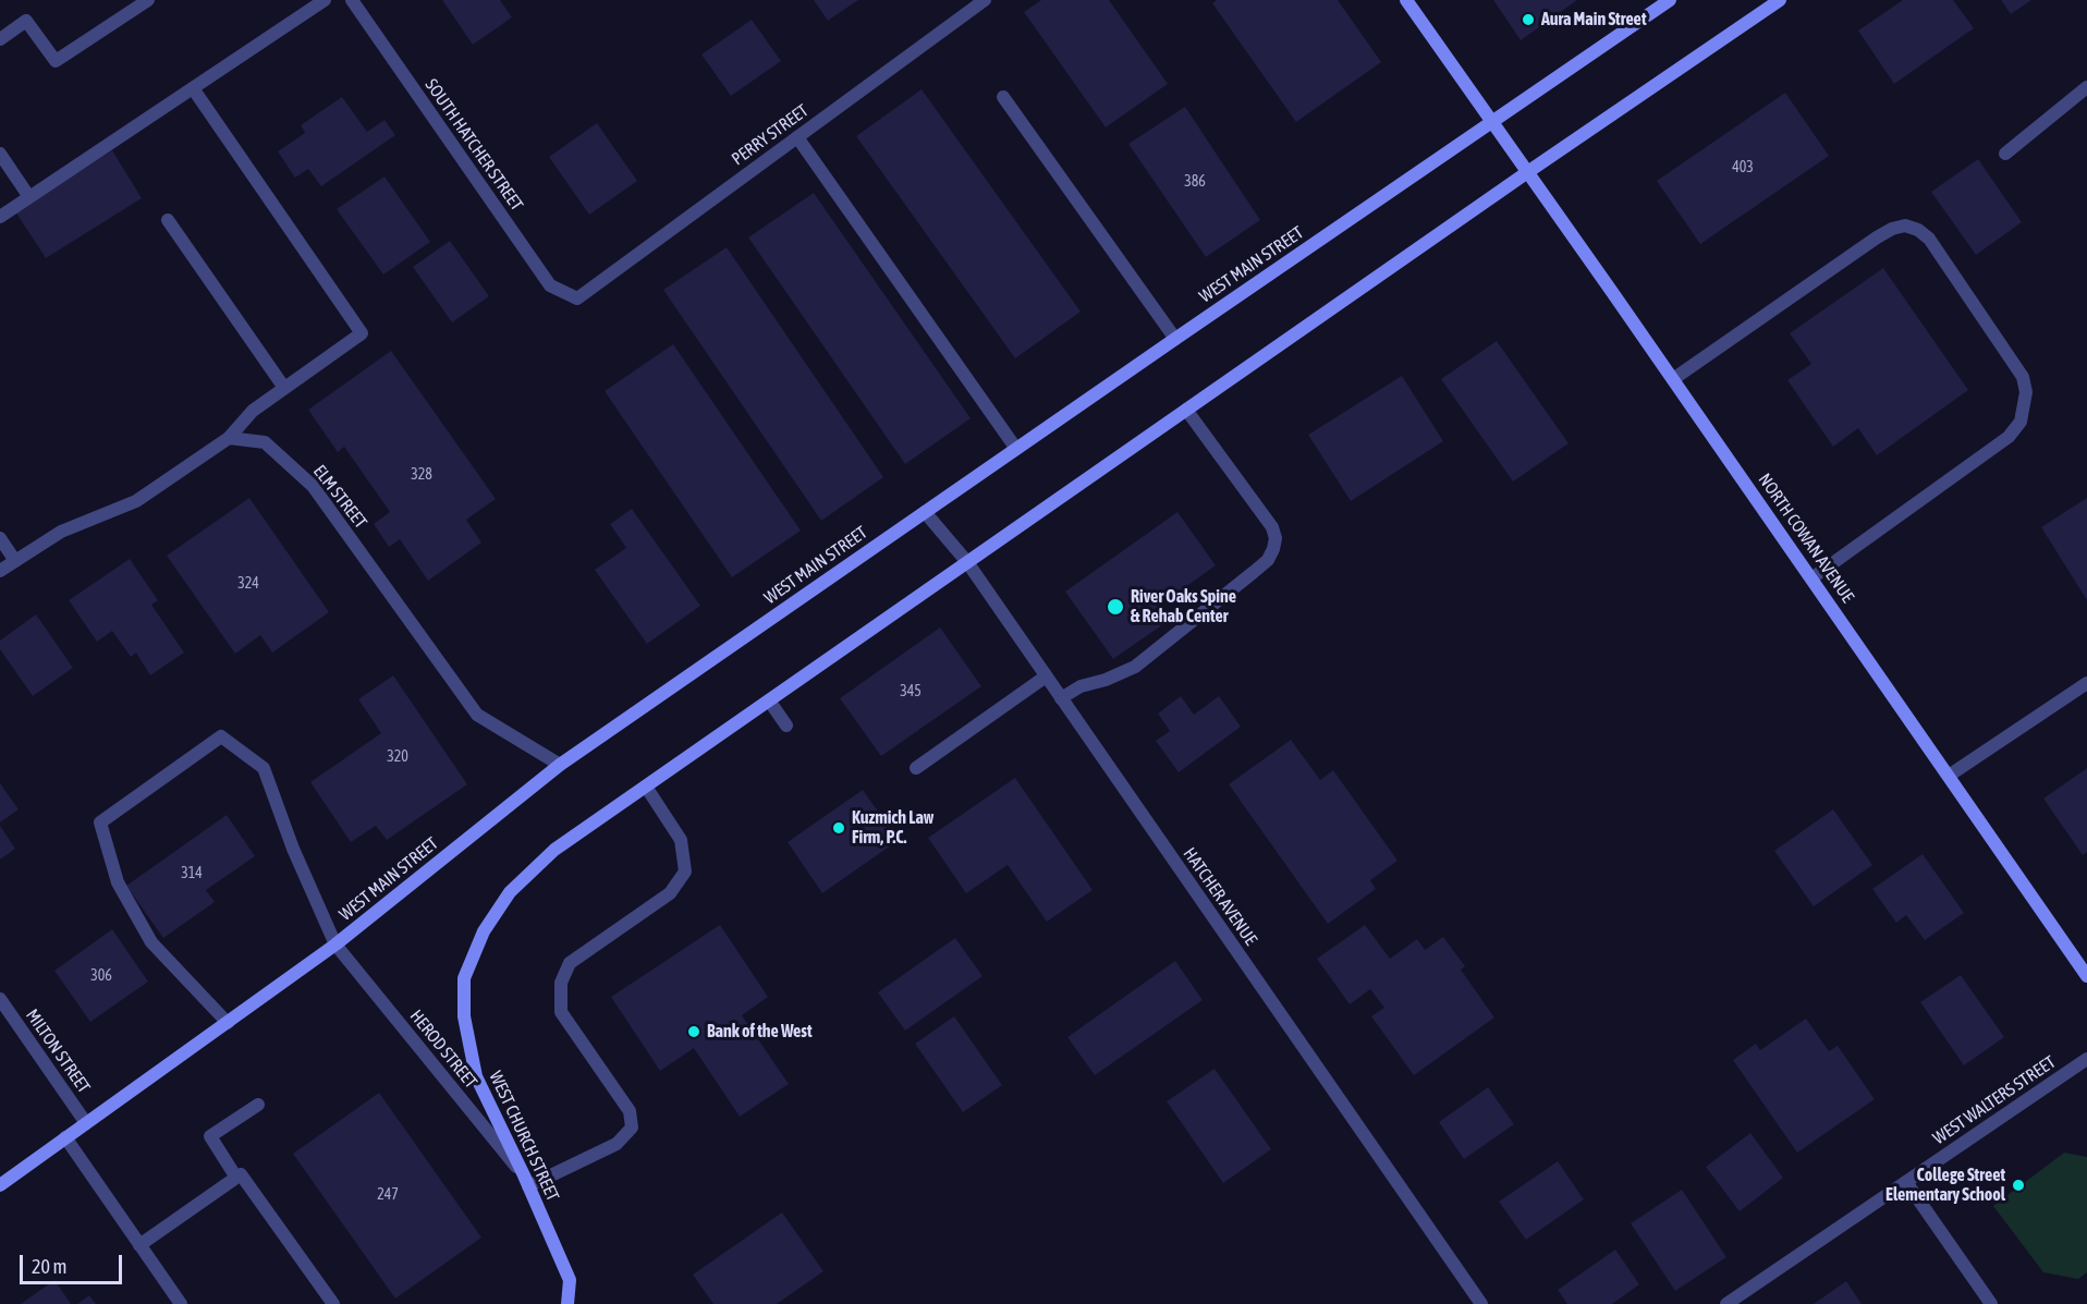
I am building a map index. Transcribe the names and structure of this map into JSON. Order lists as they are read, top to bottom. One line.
{"streets":{"main road":["WEST MAIN STREET","NORTH COWAN AVENUE","WEST CHURCH STREET"],"street":["PERRY STREET","SOUTH HATCHER STREET","ELM STREET","HATCHER AVENUE","HEROD STREET","MILTON STREET","WEST WALTERS STREET"]},"crossings":[["PERRY STREET","SOUTH HATCHER STREET"],["WEST MAIN STREET","ELM STREET"],["WEST MAIN STREET","NORTH COWAN AVENUE"],["WEST MAIN STREET","HATCHER AVENUE"],["WEST MAIN STREET","HEROD STREET"],["WEST MAIN STREET","MILTON STREET"],["HEROD STREET","WEST CHURCH STREET"]],"places":["Aura Main Street","River Oaks Spine & Rehab Center","Kuzmich Law Firm, P.C.","Bank of the West","College Street Elementary School"],"house_numbers":["403","386","328","324","345","320","314","306","247"],"scale_bar":"20 m"}
